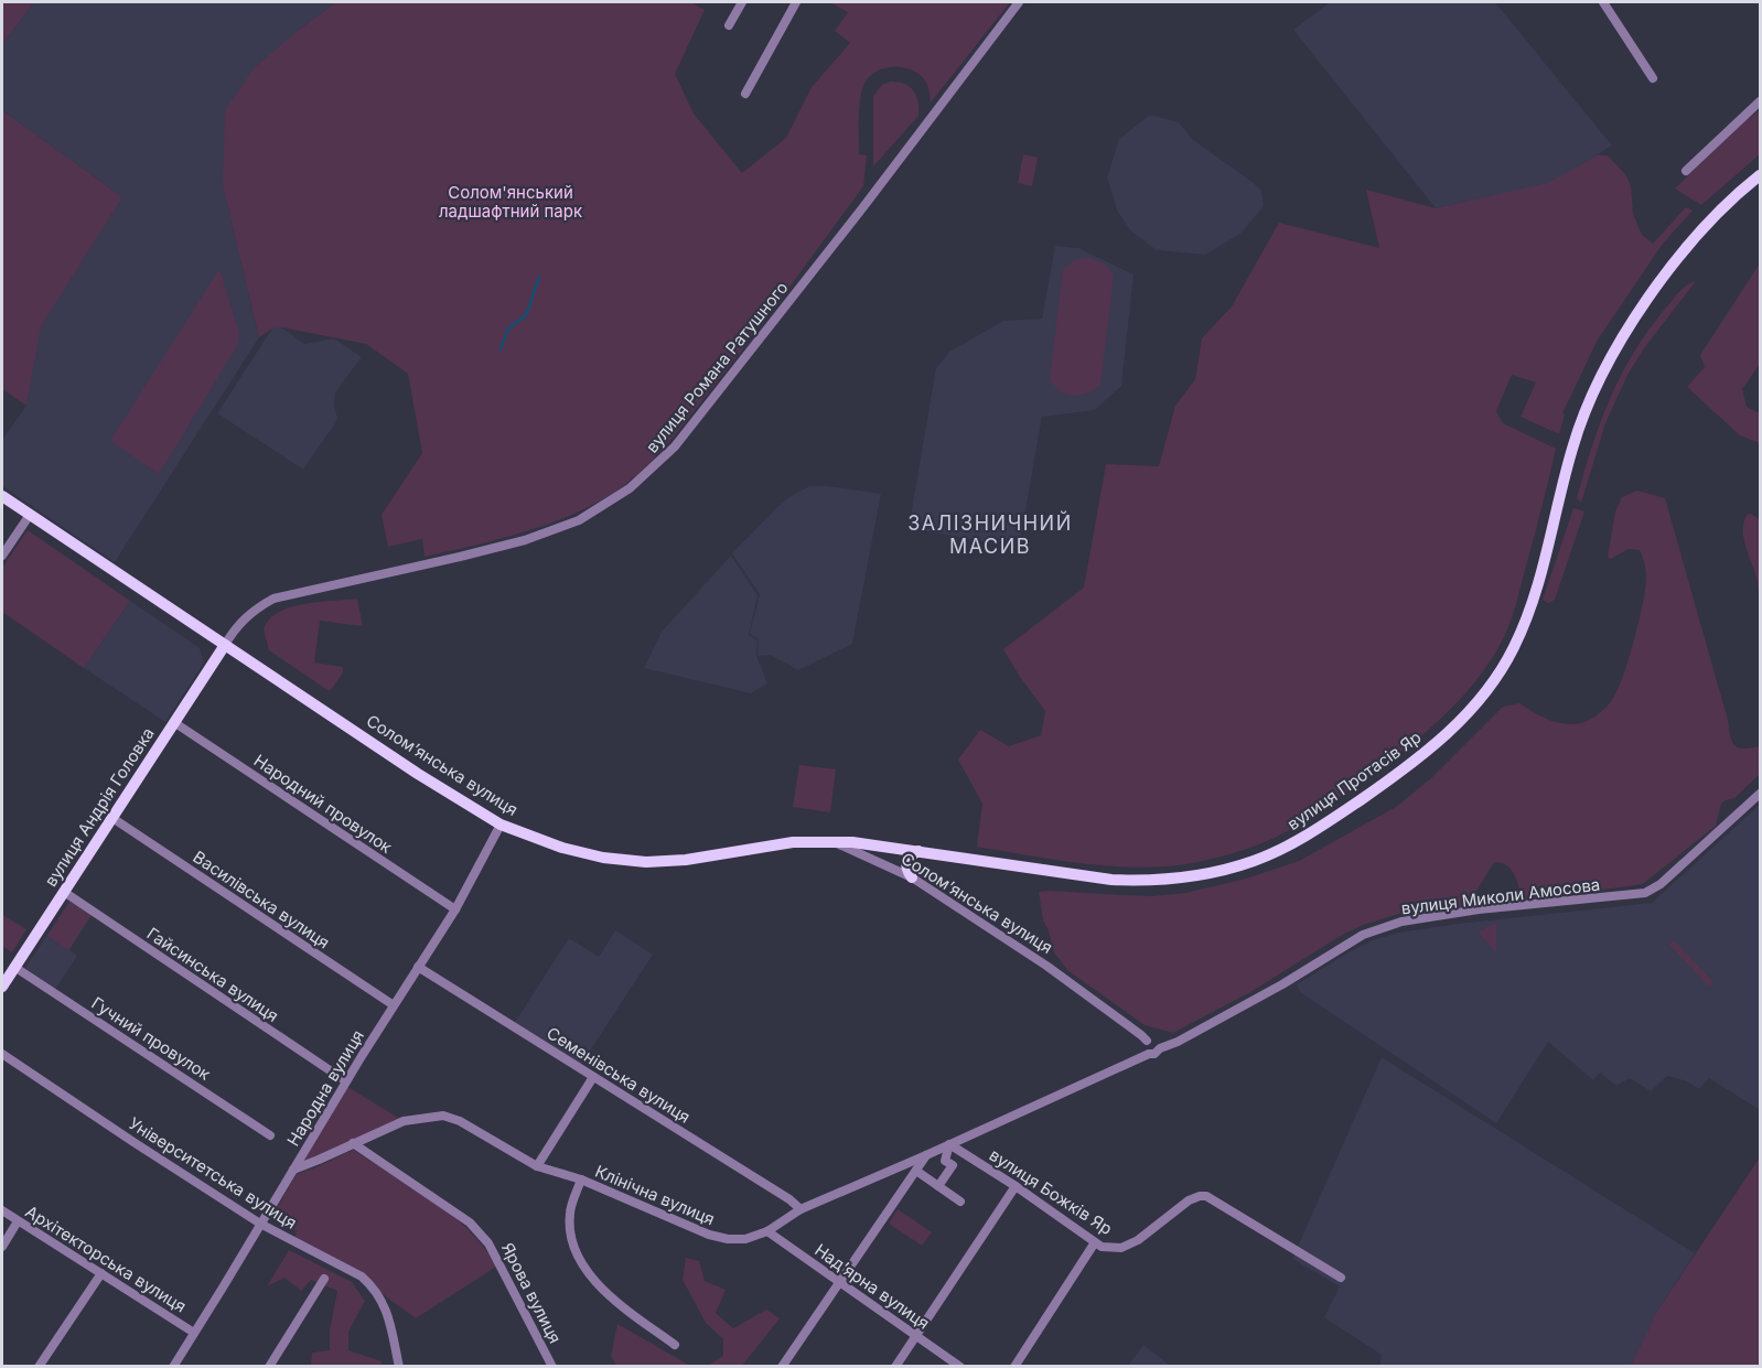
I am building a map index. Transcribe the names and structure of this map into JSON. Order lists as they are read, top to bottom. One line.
{"streets":{"main road":["Соломʼянська вулиця","вулиця Протасів Яр","вулиця Андрія Головка"],"street":["вулиця Романа Ратушного","Народний провулок","вулиця Миколи Амосова","Василівська вулиця","Гайсинська вулиця","Гучний провулок","Семенівська вулиця","Народна вулиця","Університетська вулиця","вулиця Божків Яр","Клінічна вулиця","Архітекторська вулиця","Надʼярна вулиця","Ярова вулиця"]},"crossings":[["вулиця Романа Ратушного","Соломʼянська вулиця"],["вулиця Романа Ратушного","вулиця Андрія Головка"],["Соломʼянська вулиця","вулиця Протасів Яр"],["Соломʼянська вулиця","вулиця Андрія Головка"],["Соломʼянська вулиця","вулиця Миколи Амосова"],["Соломʼянська вулиця","Народна вулиця"],["Соломʼянська вулиця","Клінічна вулиця"],["Народний провулок","вулиця Андрія Головка"],["Народний провулок","Народна вулиця"],["вулиця Андрія Головка","Василівська вулиця"],["вулиця Андрія Головка","Гайсинська вулиця"],["вулиця Андрія Головка","Гучний провулок"],["вулиця Миколи Амосова","Клінічна вулиця"],["Василівська вулиця","Народна вулиця"],["Гайсинська вулиця","Народна вулиця"],["Семенівська вулиця","Народна вулиця"],["Семенівська вулиця","Клінічна вулиця"],["Народна вулиця","Університетська вулиця"],["Народна вулиця","Клінічна вулиця"],["Народна вулиця","Архітекторська вулиця"],["вулиця Божків Яр","Клінічна вулиця"],["Клінічна вулиця","Надʼярна вулиця"],["Клінічна вулиця","Ярова вулиця"]],"districts":["ЗАЛІЗНИЧНИЙ МАСИВ"],"parks":["Солом'янський ладшафтний парк"]}
